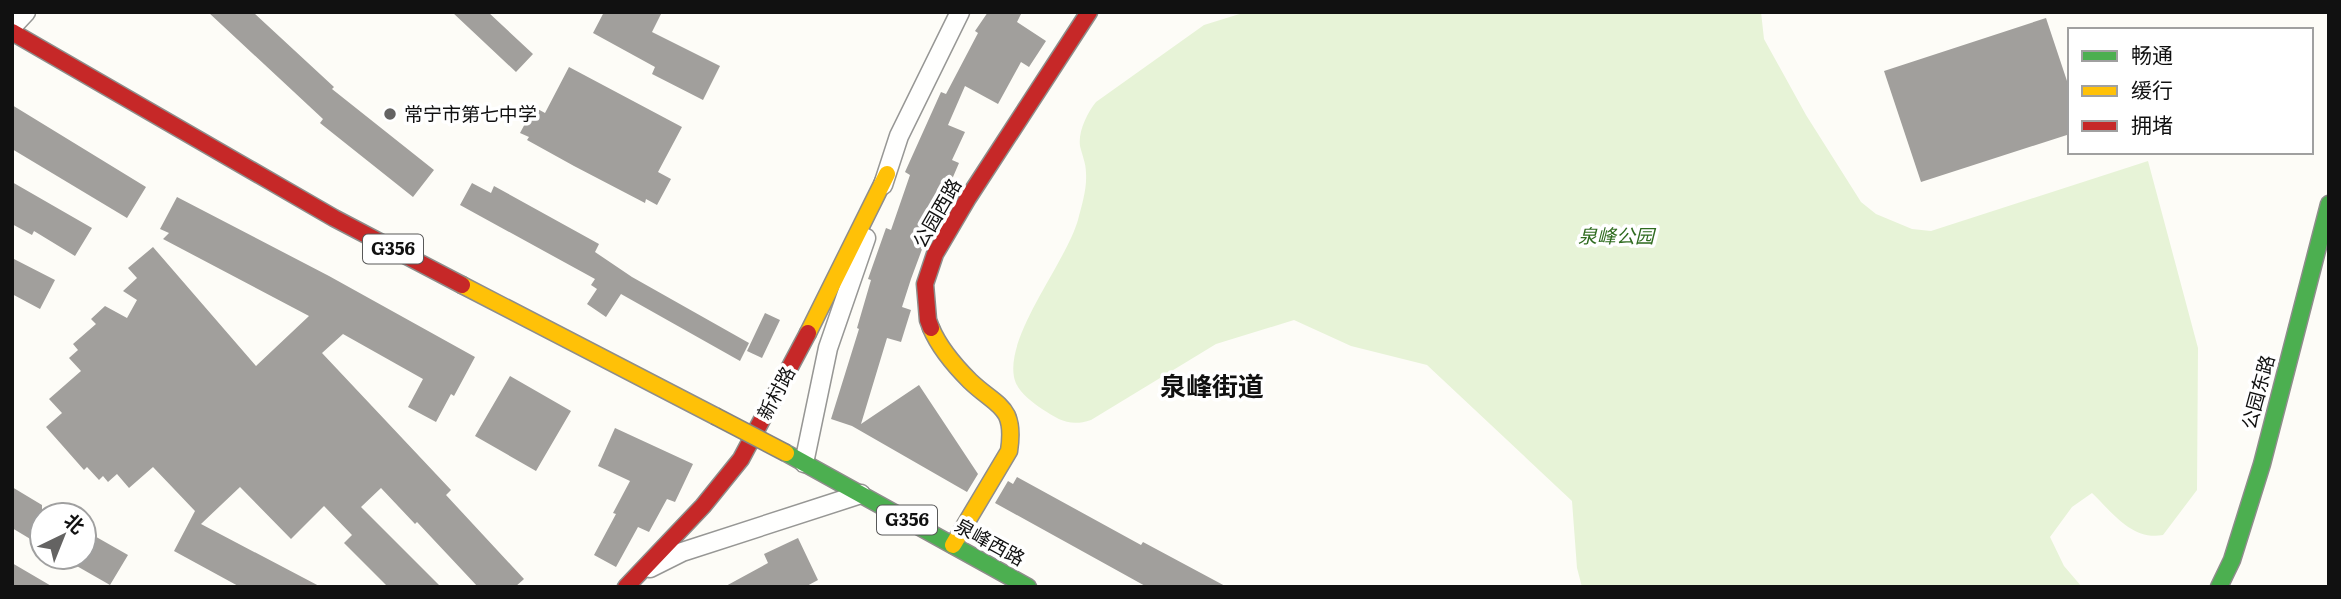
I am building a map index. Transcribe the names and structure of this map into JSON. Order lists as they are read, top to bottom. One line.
{"streets":{"main road":["公园西路","G356","公园东路","新村路","泉峰西路"]},"crossings":[["公园西路","泉峰西路"],["新村路","泉峰西路"]],"districts":["泉峰街道"],"parks":["泉峰公园"],"places":["常宁市第七中学"],"legend":["畅通","缓行","拥堵"],"north":"top right"}
